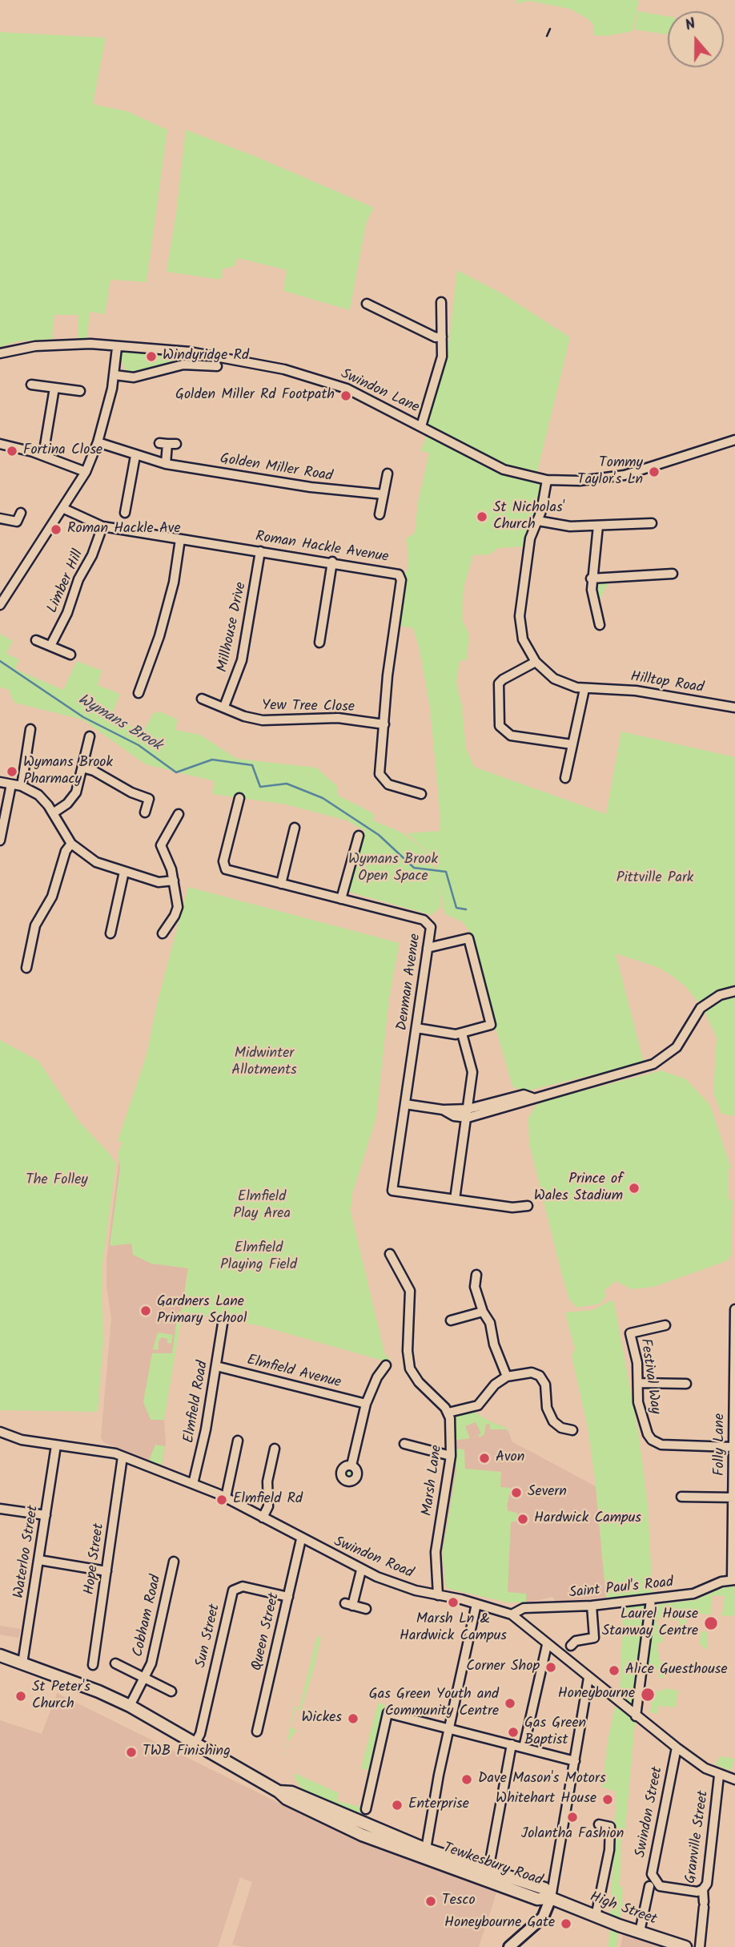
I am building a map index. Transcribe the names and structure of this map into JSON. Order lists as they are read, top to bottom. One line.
{"streets":{"highway":["Tewkesbury Road","High Street"],"street":["Swindon Lane","Golden Miller Road","Roman Hackle Avenue","Limber Hill","Millhouse Drive","Hilltop Road","Yew Tree Close","Denman Avenue","Elmfield Avenue","Festival Way","Elmfield Road","Folly Lane","Marsh Lane","Waterloo Street","Swindon Road","Hope Street","Saint Paul's Road","Cobham Road","Queen Street","Sun Street","Swindon Street","Granville Street"]},"crossings":[["Roman Hackle Avenue","Limber Hill"],["Roman Hackle Avenue","Millhouse Drive"],["Roman Hackle Avenue","Yew Tree Close"],["Millhouse Drive","Yew Tree Close"],["Elmfield Avenue","Elmfield Road"],["Festival Way","Folly Lane"],["Elmfield Road","Swindon Road"],["Folly Lane","Saint Paul's Road"],["Marsh Lane","Swindon Road"],["Waterloo Street","Swindon Road"],["Waterloo Street","Tewkesbury Road"],["Swindon Road","Hope Street"],["Swindon Road","Saint Paul's Road"],["Swindon Road","Queen Street"],["Swindon Road","Swindon Street"],["Swindon Road","Granville Street"],["Cobham Road","Tewkesbury Road"],["Queen Street","Sun Street"],["Sun Street","Tewkesbury Road"],["Swindon Street","High Street"],["Tewkesbury Road","High Street"]],"water":["Wymans Brook"],"parks":["Wymans Brook Open Space","Pittville Park","Midwinter Allotments","The Folley","Elmfield Play Area","Elmfield Playing Field"],"places":["Windyridge Rd","Golden Miller Rd Footpath","Fortina Close","Tommy Taylor's Ln","St Nicholas' Church","Roman Hackle Ave","Wymans Brook Pharmacy","Prince of Wales Stadium","Gardners Lane Primary School","Avon","Severn","Elmfield Rd","Hardwick Campus","Marsh Ln & Hardwick Campus","Laurel House Stanway Centre","Corner Shop","Alice Guesthouse","Honeybourne","St Peter's Church","Gas Green Youth and Community Centre","Wickes","Gas Green Baptist","TWB Finishing","Dave Mason's Motors","Whitehart House","Enterprise","Jolantha Fashion","Tesco","Honeybourne Gate"],"north":"top"}
